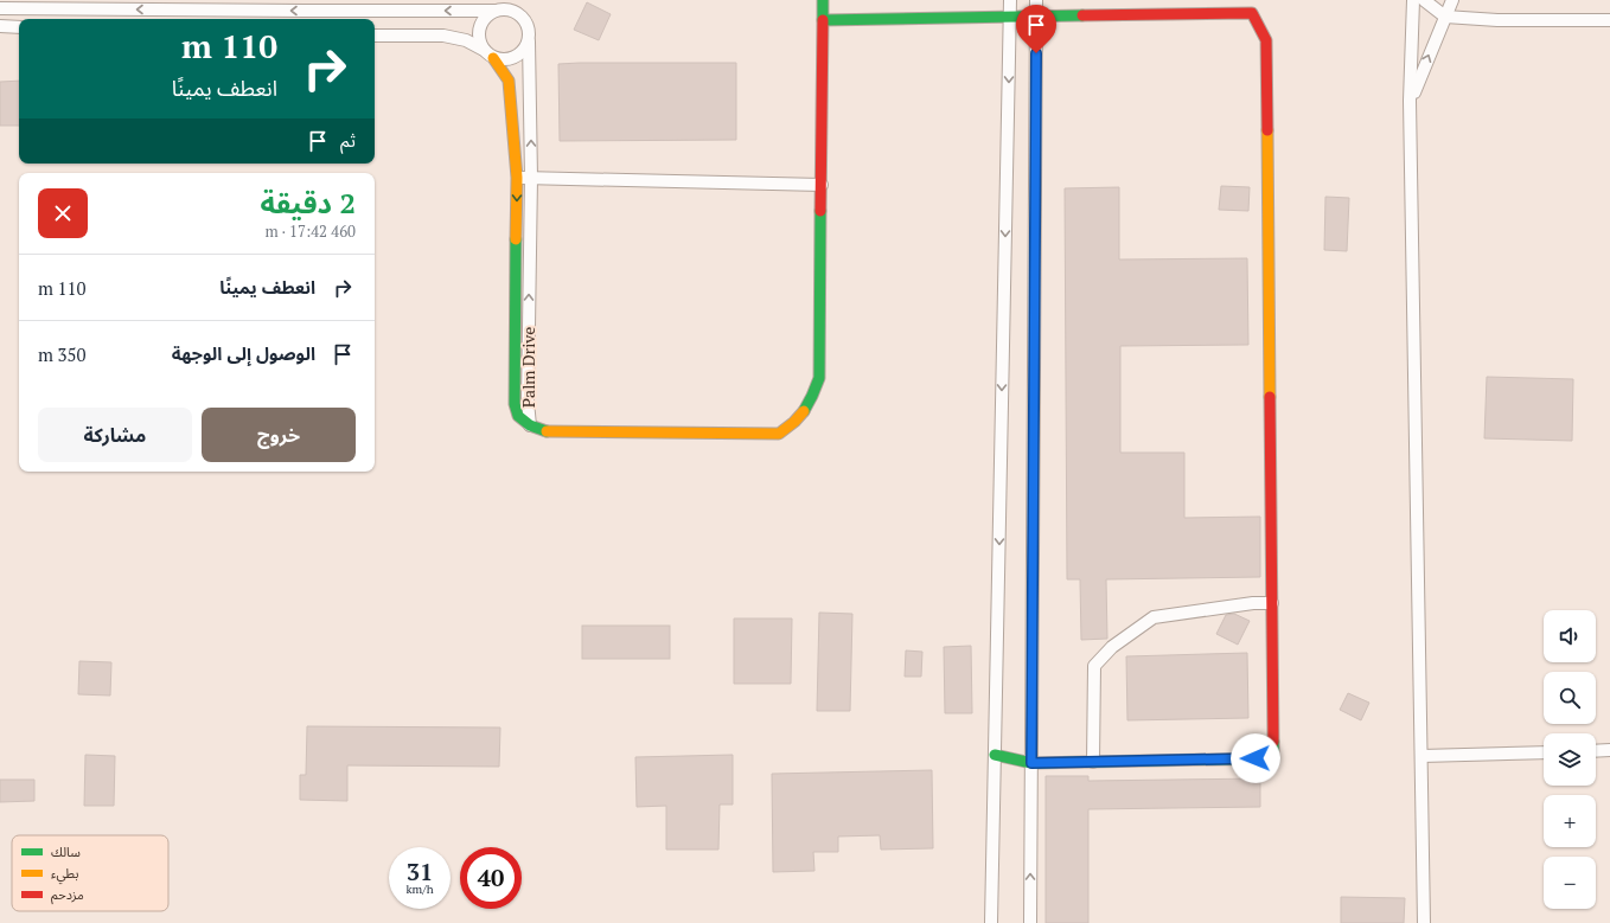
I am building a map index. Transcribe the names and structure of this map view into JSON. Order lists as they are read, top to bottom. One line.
{"streets":{"street":["Palm Drive"]},"legend":["سالك","بطيء","مزدحم"],"page":{"turn":["110 m","انعطف يمينًا"],"then":"ثم","heading":["2 دقيقة","460 m · 17:42"],"list":[{"name":"انعطف يمينًا","value":"110 m"},{"name":"الوصول إلى الوجهة","value":"350 m"}],"buttons":["خروج","مشاركة"],"map_buttons":["+","−"],"speed":"31 km/h","limit":"40"}}
